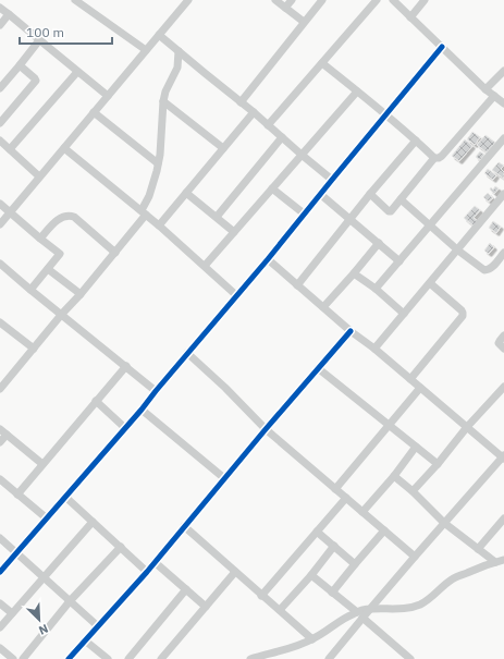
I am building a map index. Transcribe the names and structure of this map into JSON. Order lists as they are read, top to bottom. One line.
{"scale_bar":"100 m","north":"bottom right"}
